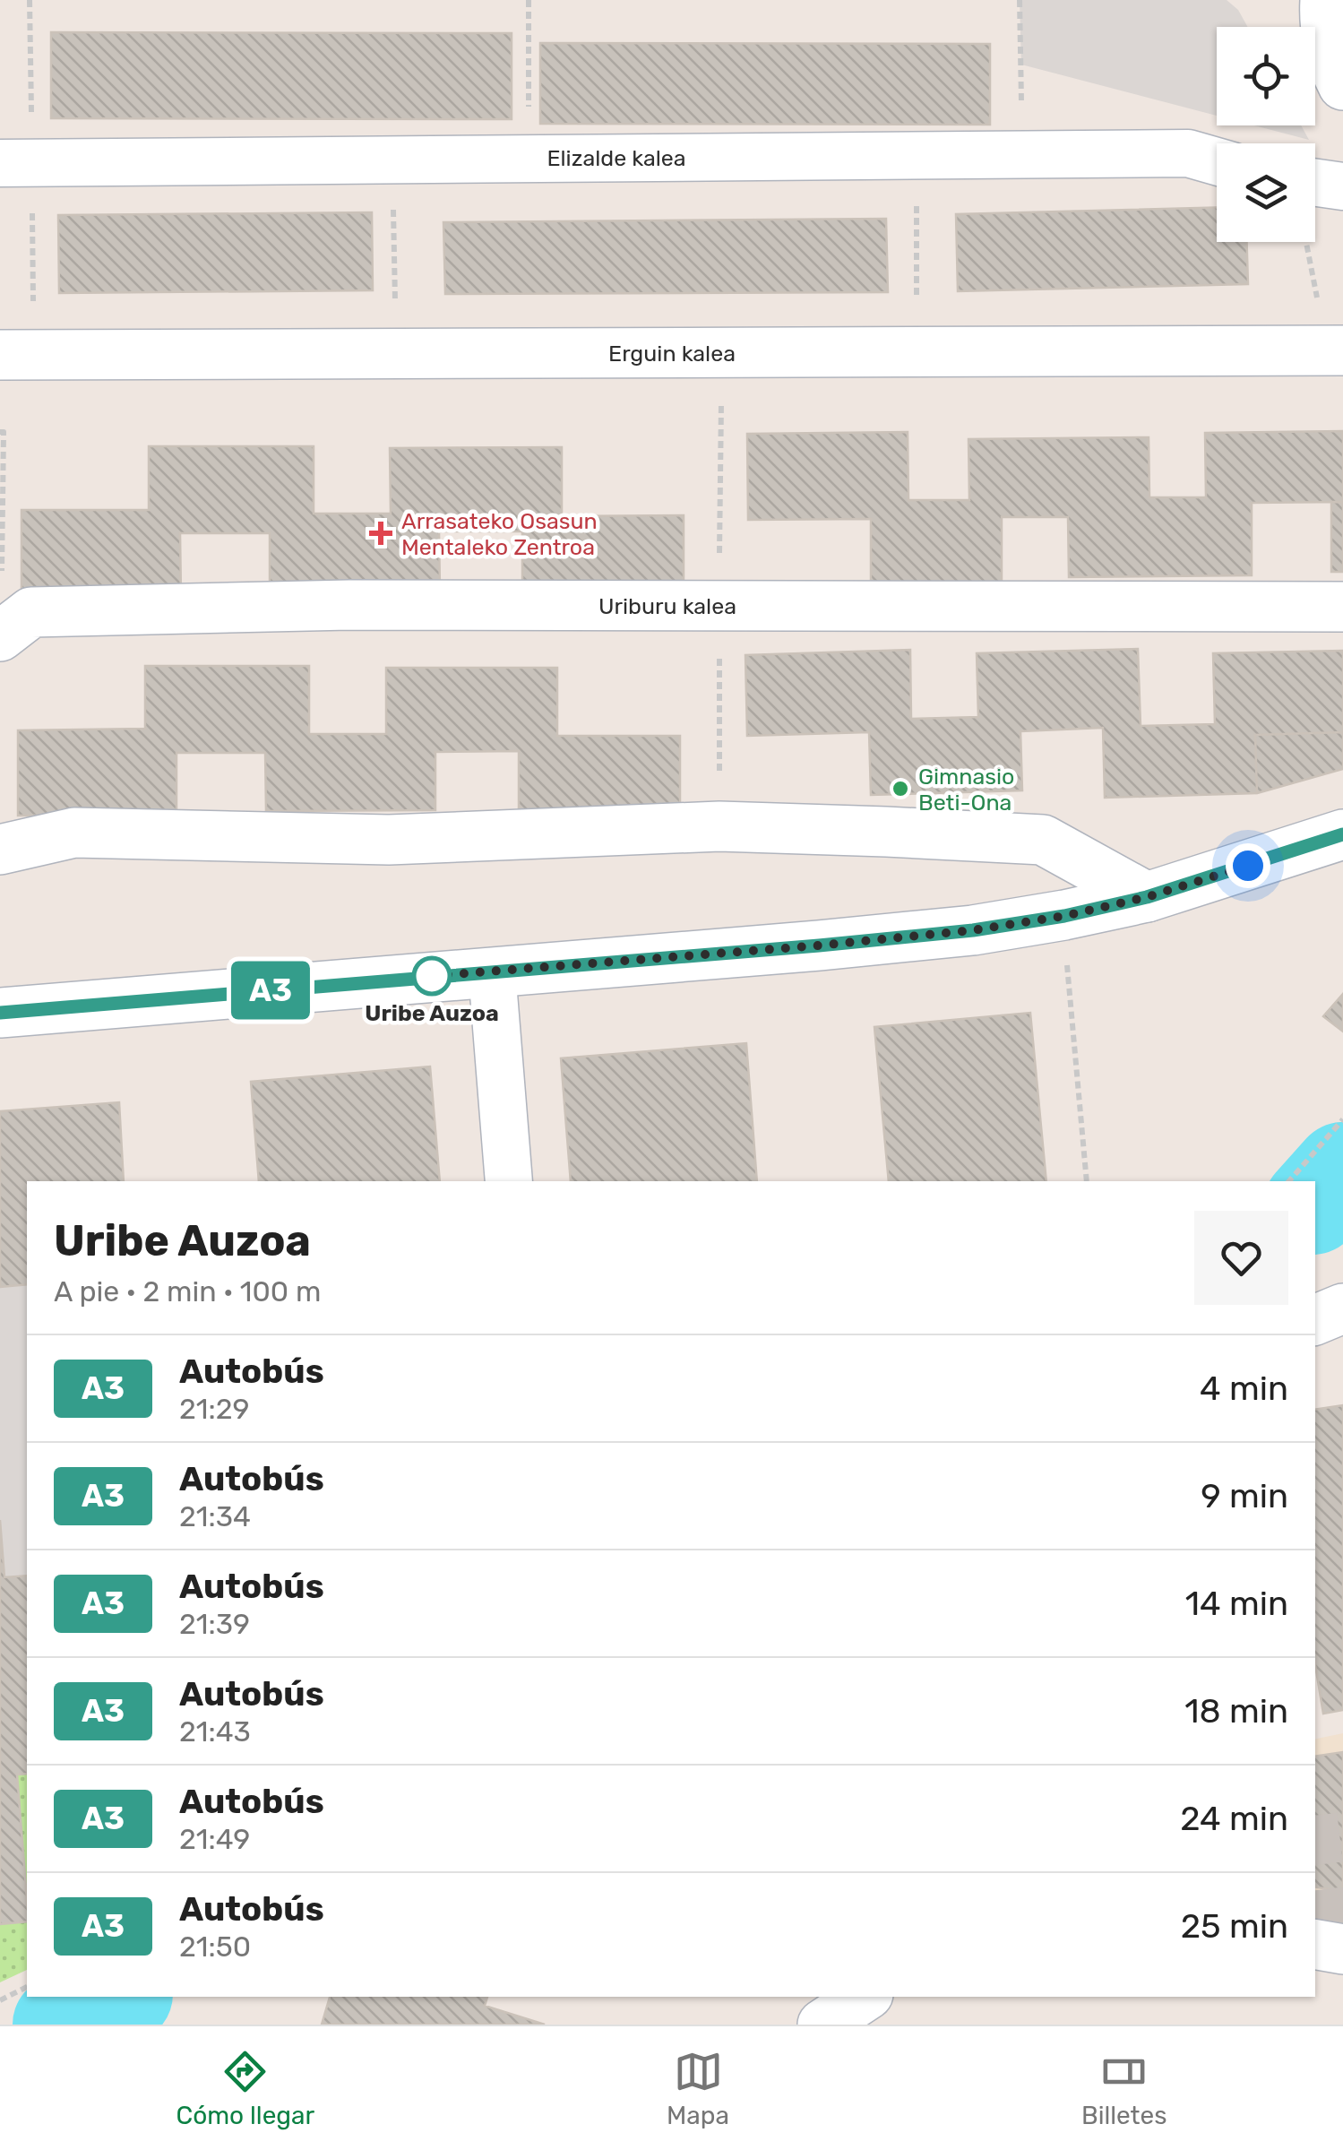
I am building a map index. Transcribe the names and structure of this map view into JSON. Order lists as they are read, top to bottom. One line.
{"streets":{"street":["Elizalde kalea","Erguin kalea","Uriburu kalea"]},"places":{"health":["Arrasateko Osasun Mentaleko Zentroa"],"other":["Gimnasio Beti-Ona","Uribe Auzoa"]},"lines":["bus line A3"],"page":{"on_map":"A3","heading":["Uribe Auzoa","A pie · 2 min · 100 m"],"list":[{"mark":"A3","name":"Autobús","note":"21:29","value":"4 min"},{"mark":"A3","name":"Autobús","note":"21:34","value":"9 min"},{"mark":"A3","name":"Autobús","note":"21:39","value":"14 min"},{"mark":"A3","name":"Autobús","note":"21:43","value":"18 min"},{"mark":"A3","name":"Autobús","note":"21:49","value":"24 min"},{"mark":"A3","name":"Autobús","note":"21:50","value":"25 min"}],"tabs":["Cómo llegar","Mapa","Billetes"]}}
